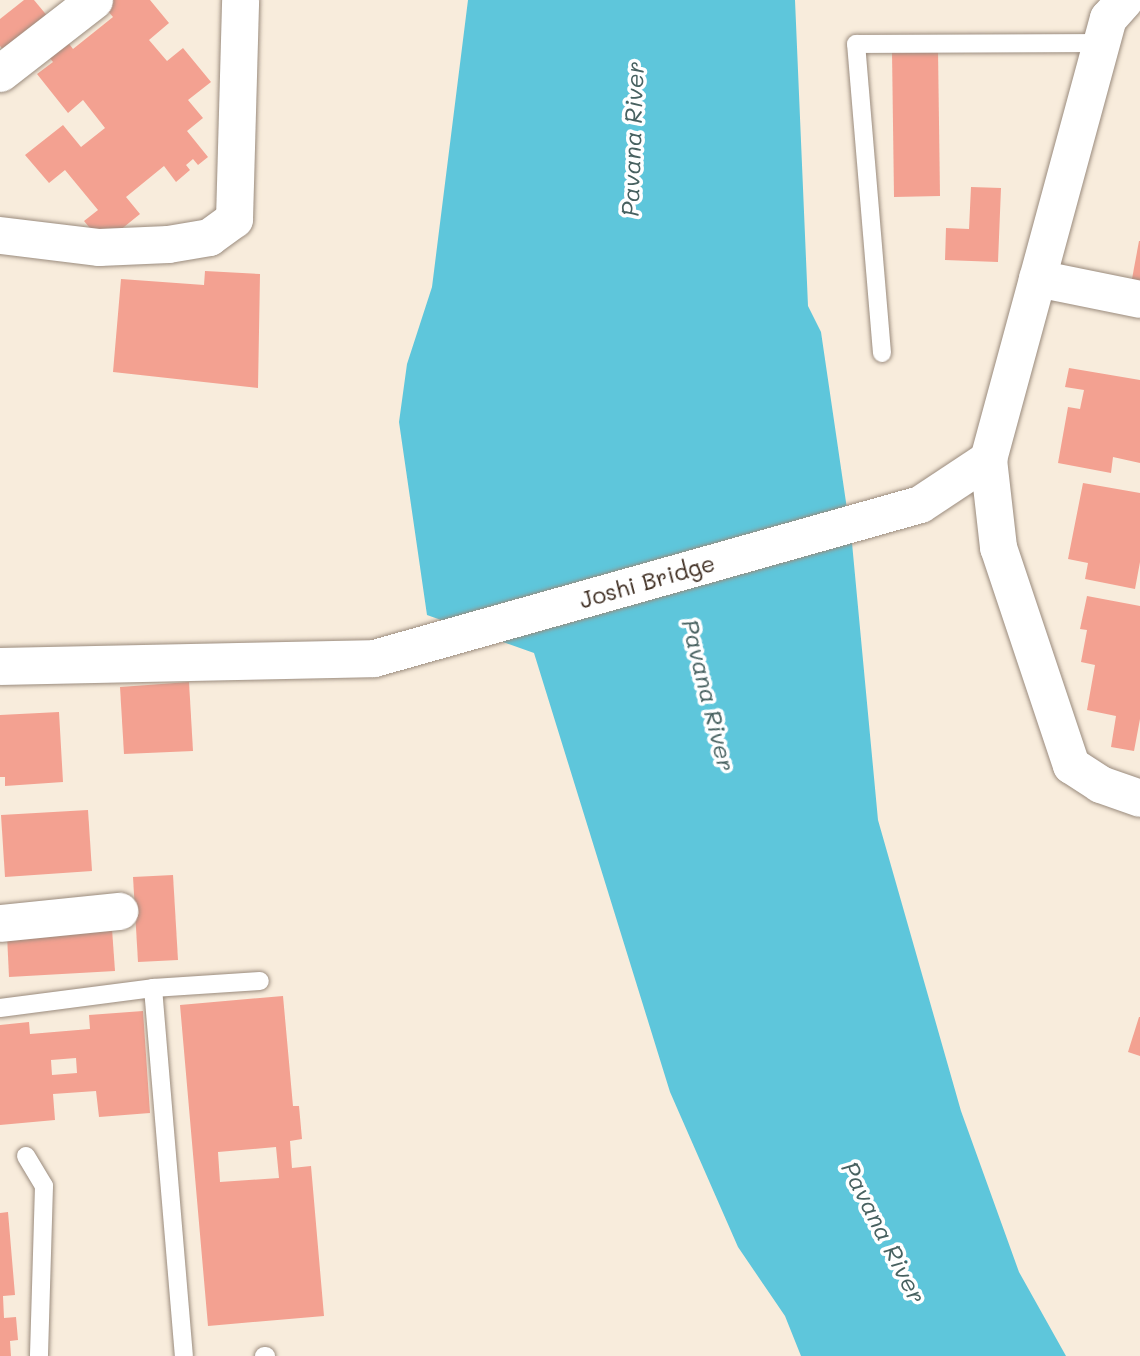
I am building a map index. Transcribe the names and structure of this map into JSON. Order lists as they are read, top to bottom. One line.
{"streets":{"street":["Joshi Bridge"]},"water":["Pavana River"]}
